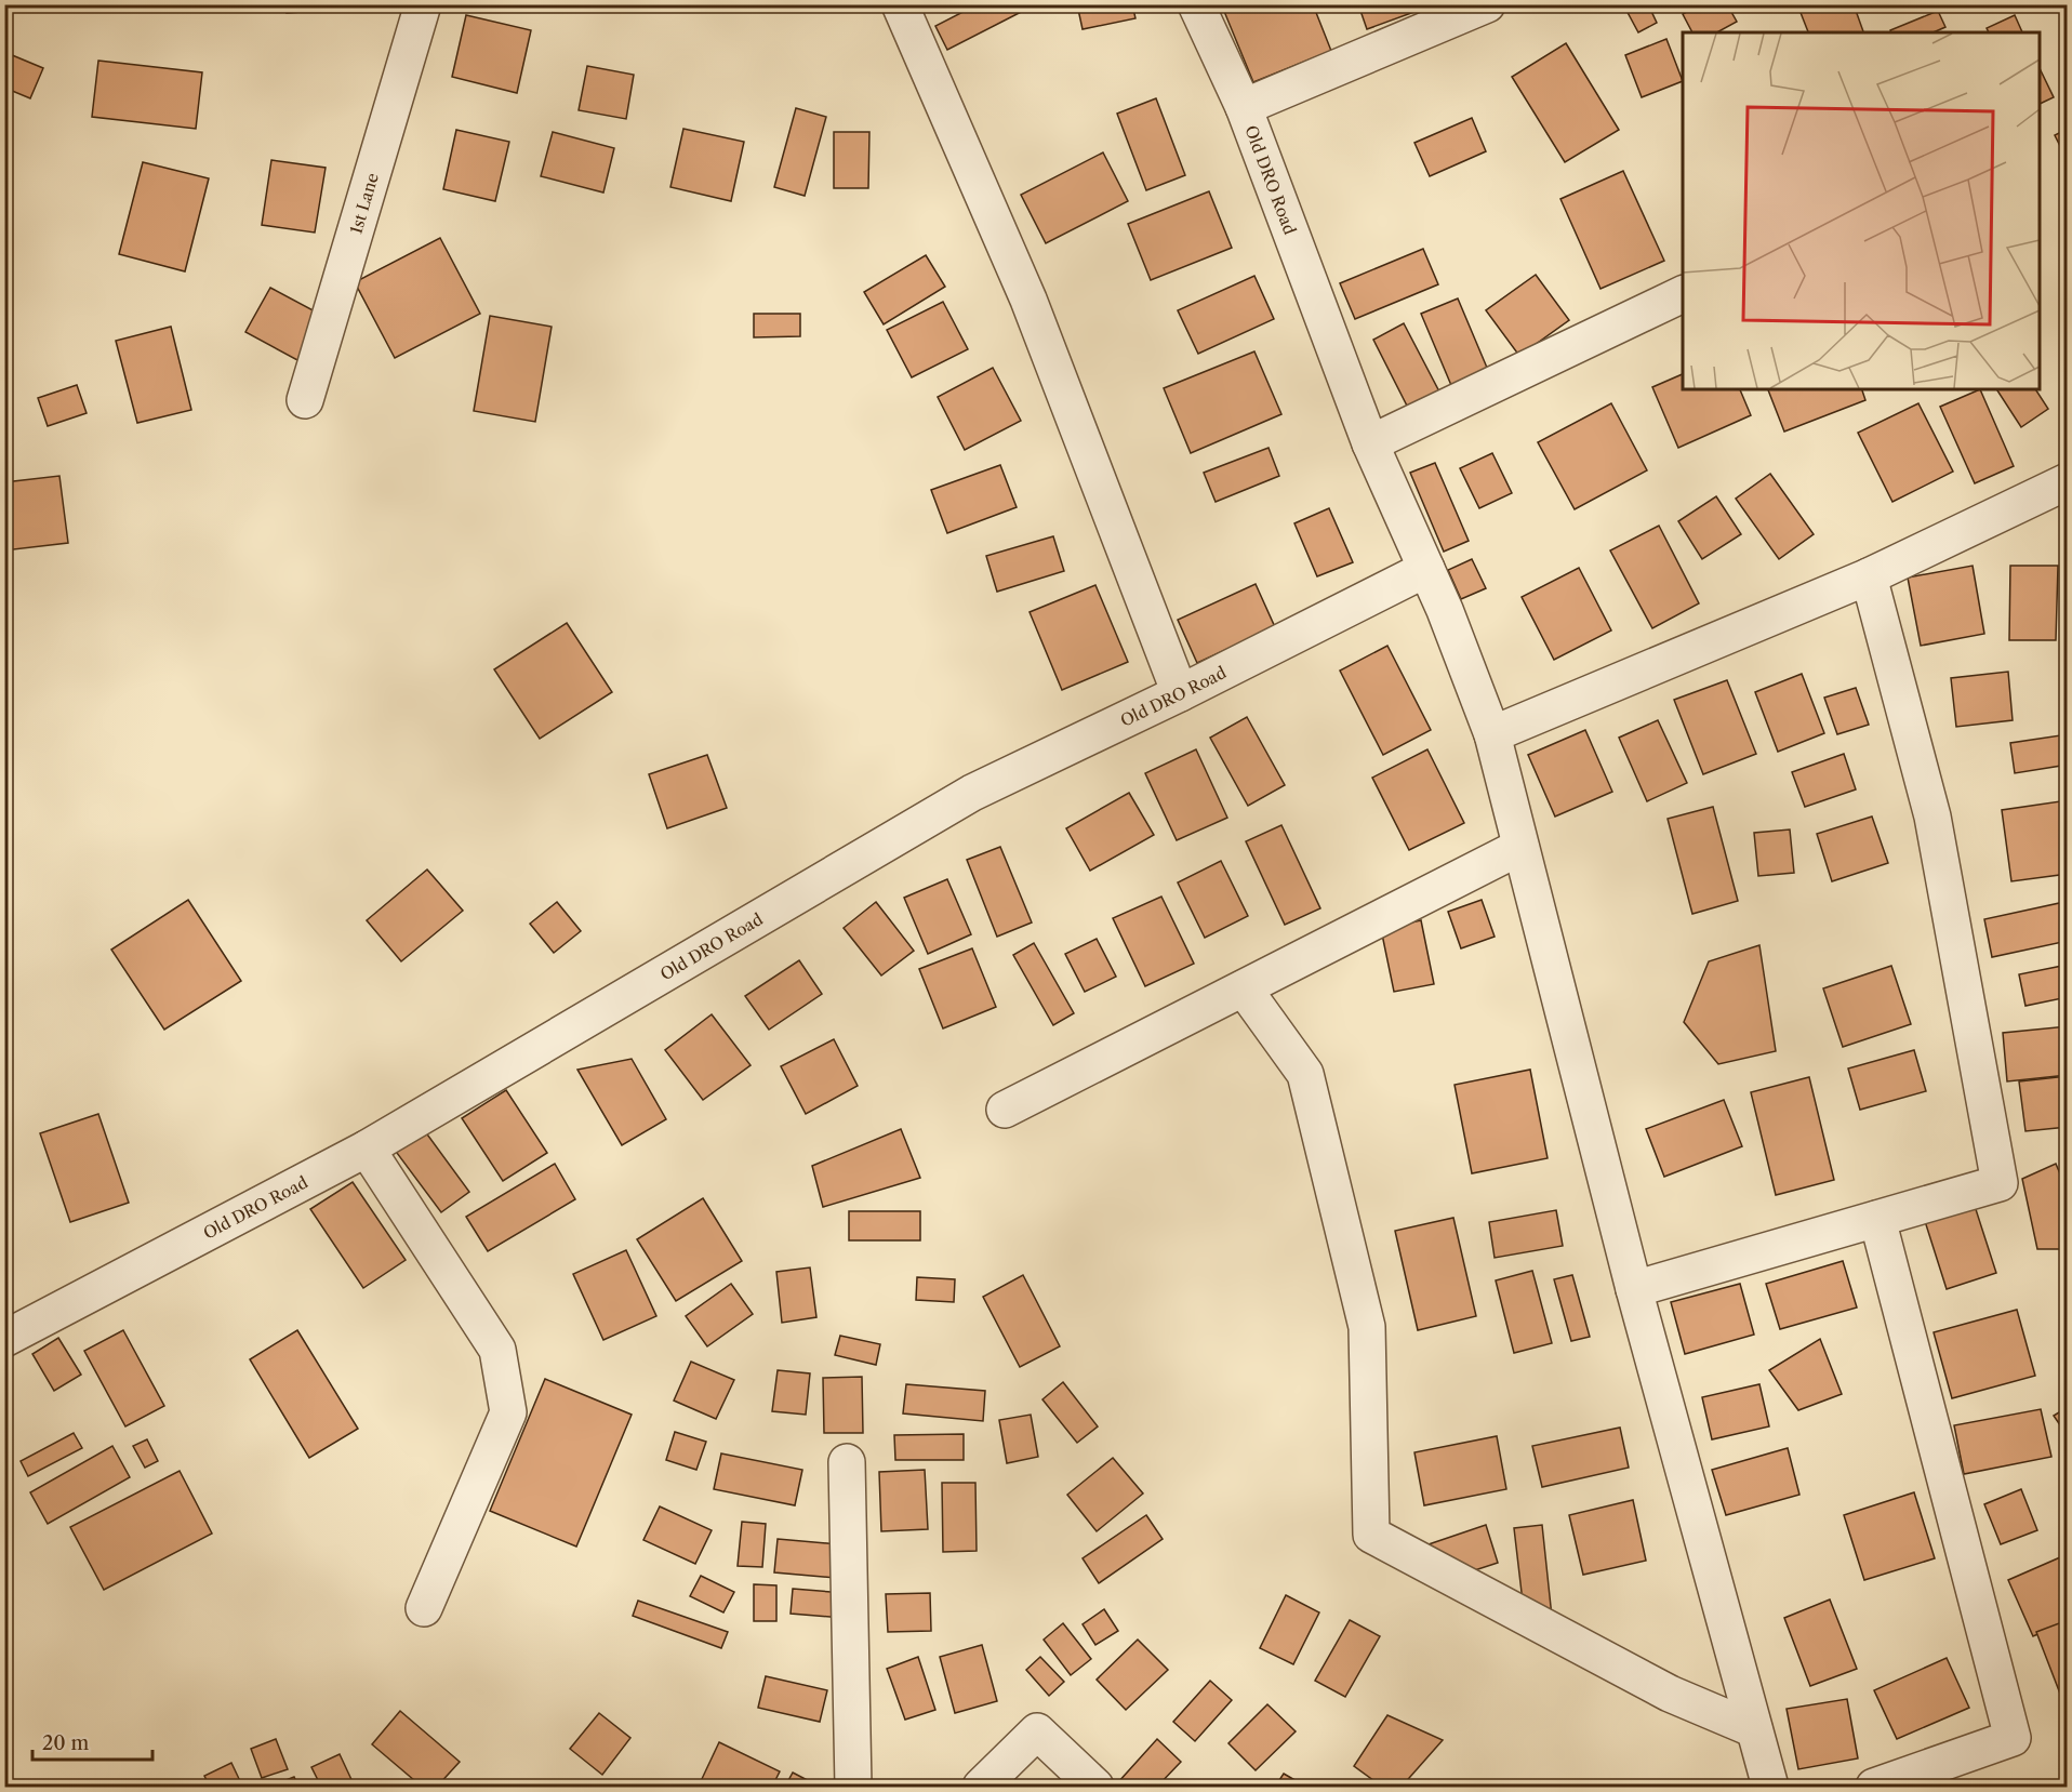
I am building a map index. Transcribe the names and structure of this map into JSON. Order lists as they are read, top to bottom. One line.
{"streets":{"street":["Old DRO Road","1st Lane"]},"scale_bar":"20 m"}
